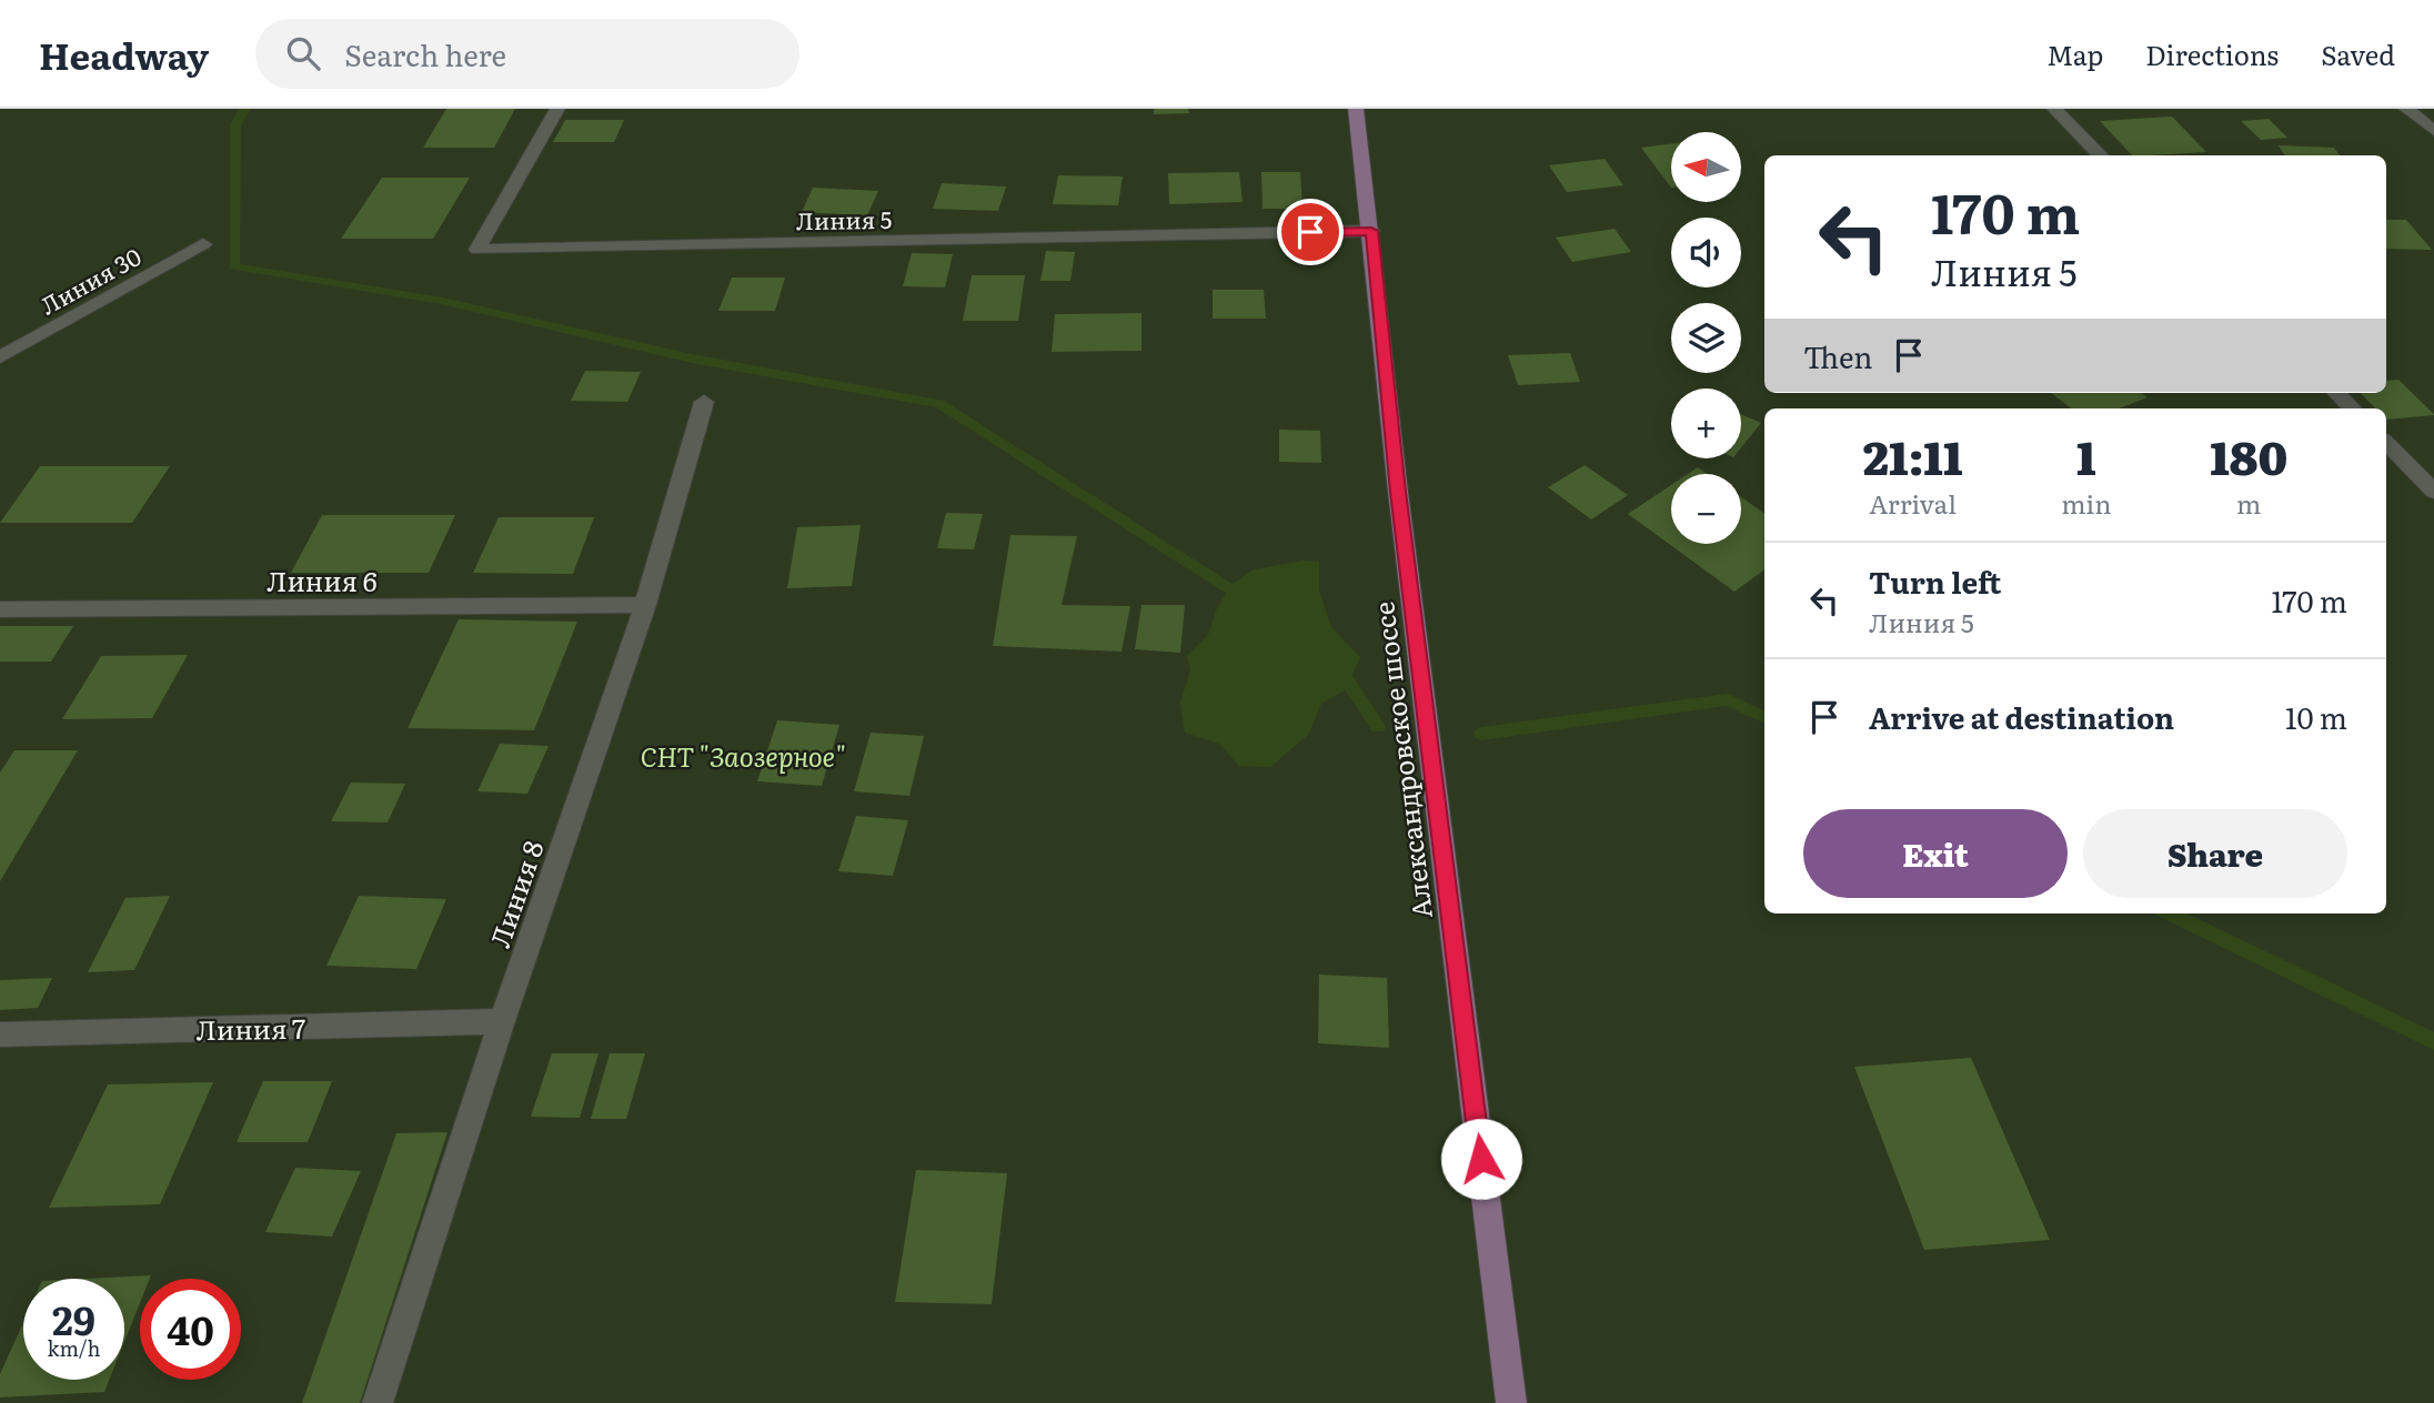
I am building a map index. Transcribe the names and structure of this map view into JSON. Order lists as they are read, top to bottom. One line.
{"streets":{"street":["Линия 5","Линия 30","Линия 6","Александровское шоссе","Линия 8","Линия 7"]},"crossings":[["Линия 5","Александровское шоссе"],["Линия 6","Линия 8"],["Линия 8","Линия 7"]],"parks":["СНТ \"Заозерное\""],"north":"left","page":{"header":"Headway","search":"Search here","nav":["Map","Directions","Saved"],"map_buttons":["+","−"],"turn":["170 m","Линия 5"],"then":"Then","eta":["21:11","Arrival","1","min","180","m"],"list":[{"name":"Turn left","note":"Линия 5","value":"170 m"},{"name":"Arrive at destination","value":"10 m"}],"buttons":["Exit","Share"],"speed":"29 km/h","limit":"40"}}
